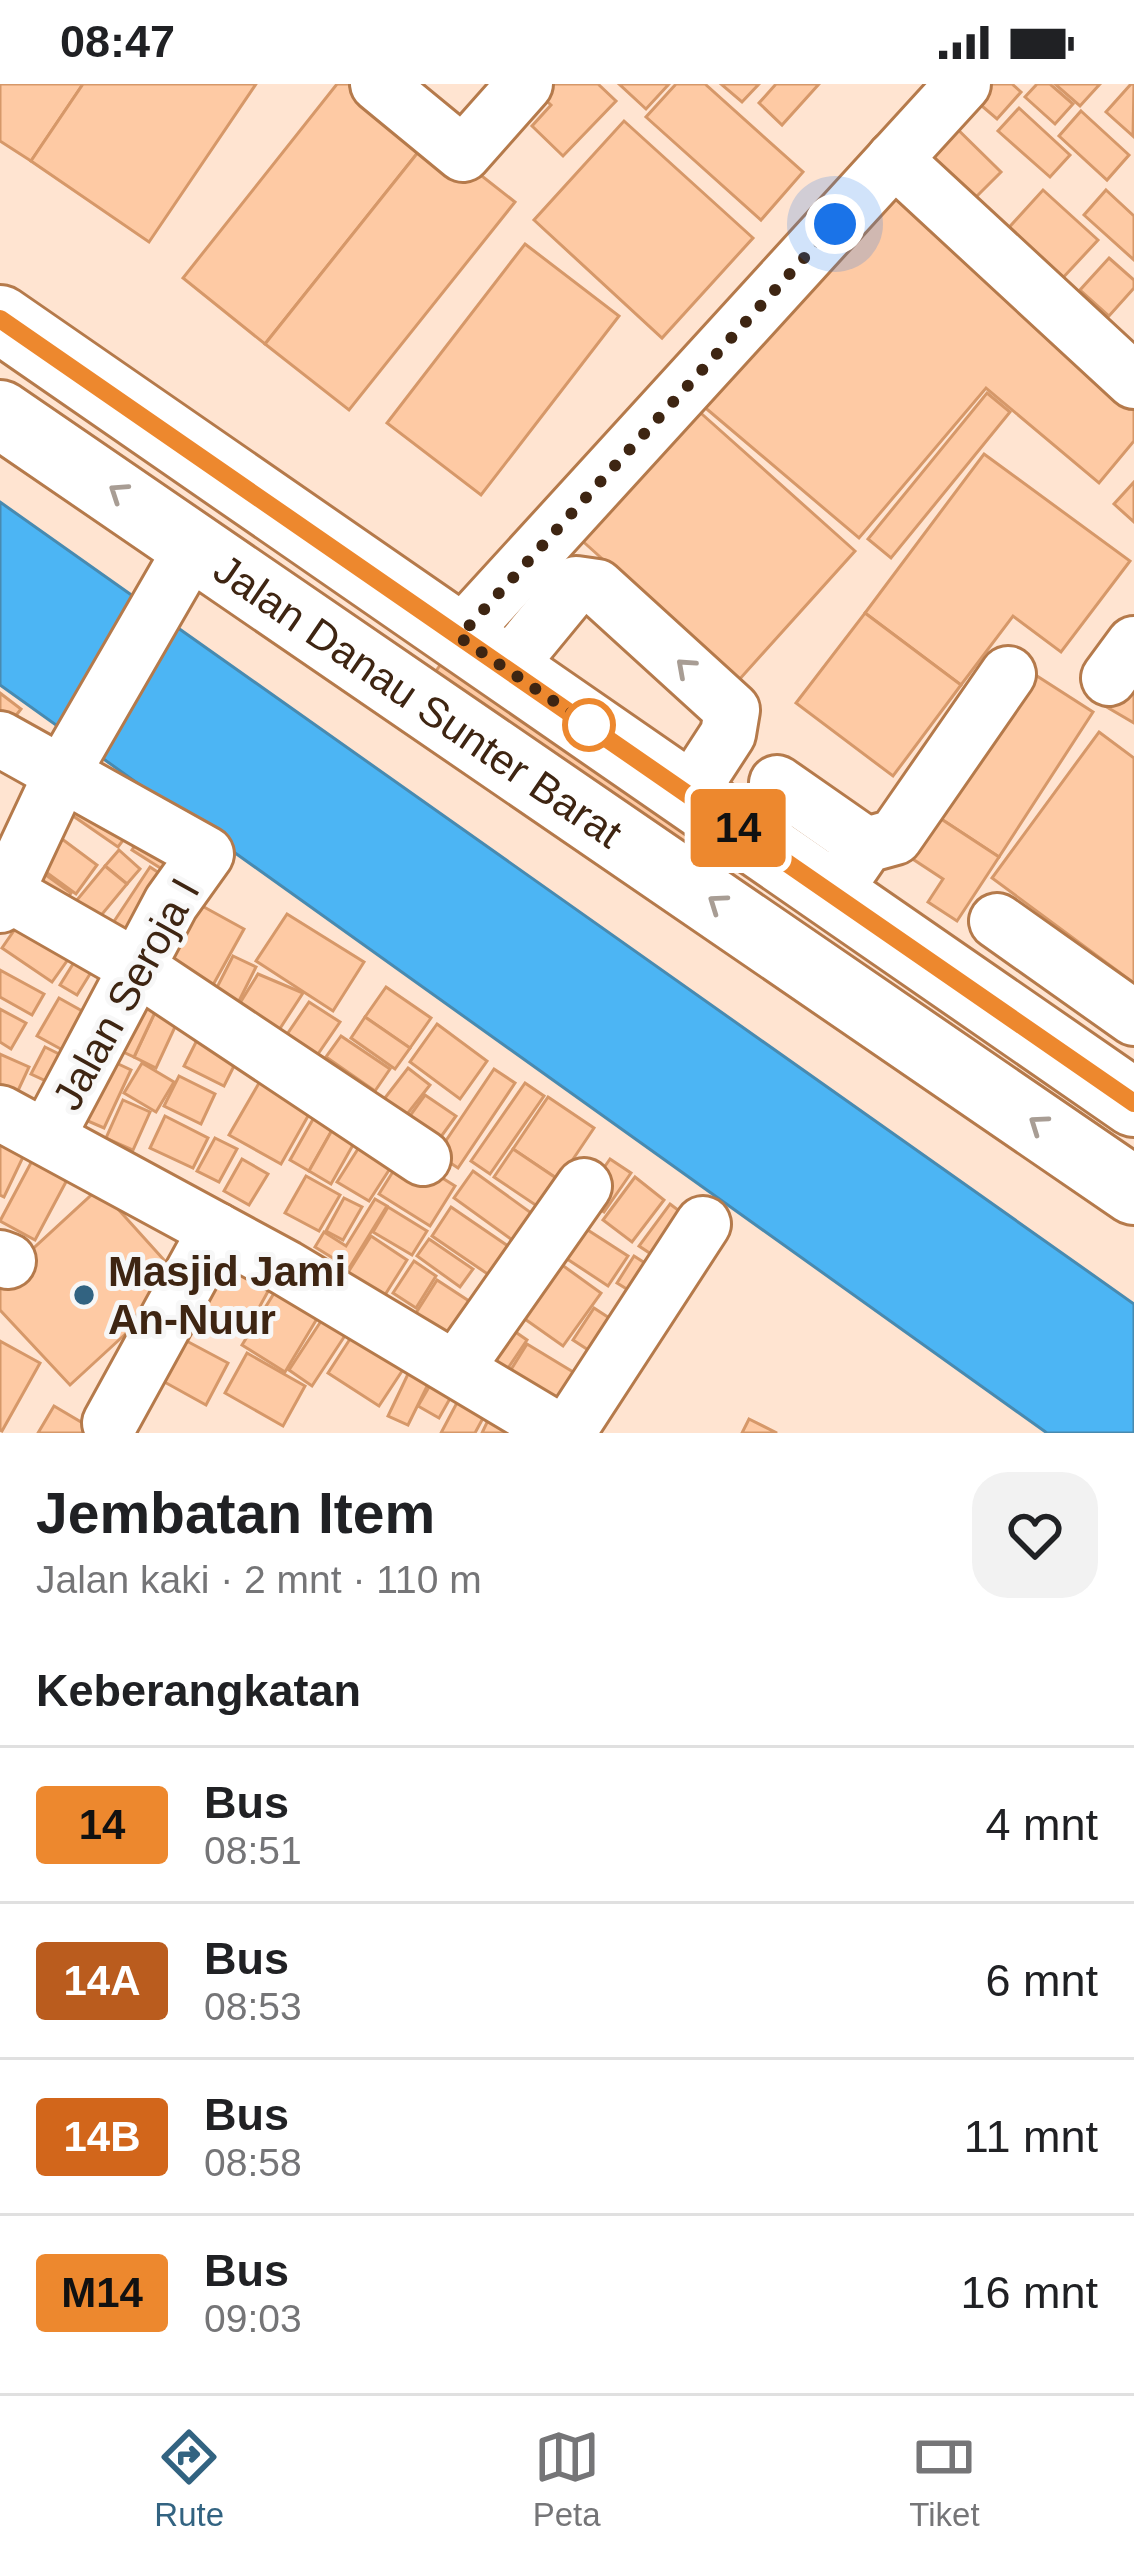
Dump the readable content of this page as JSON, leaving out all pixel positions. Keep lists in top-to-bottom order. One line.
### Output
{"streets":{"main road":["Jalan Danau Sunter Barat"],"street":["Jalan Seroja I"]},"places":["Masjid Jami An-Nuur"],"lines":["bus line 14"],"page":{"status":"08:47","on_map":"14","heading":[["Jembatan Item","Jalan kaki · 2 mnt · 110 m"],"Keberangkatan"],"list":[{"mark":"14","name":"Bus","note":"08:51","value":"4 mnt"},{"mark":"14A","name":"Bus","note":"08:53","value":"6 mnt"},{"mark":"14B","name":"Bus","note":"08:58","value":"11 mnt"},{"mark":"M14","name":"Bus","note":"09:03","value":"16 mnt"}],"tabs":["Rute","Peta","Tiket"]}}
